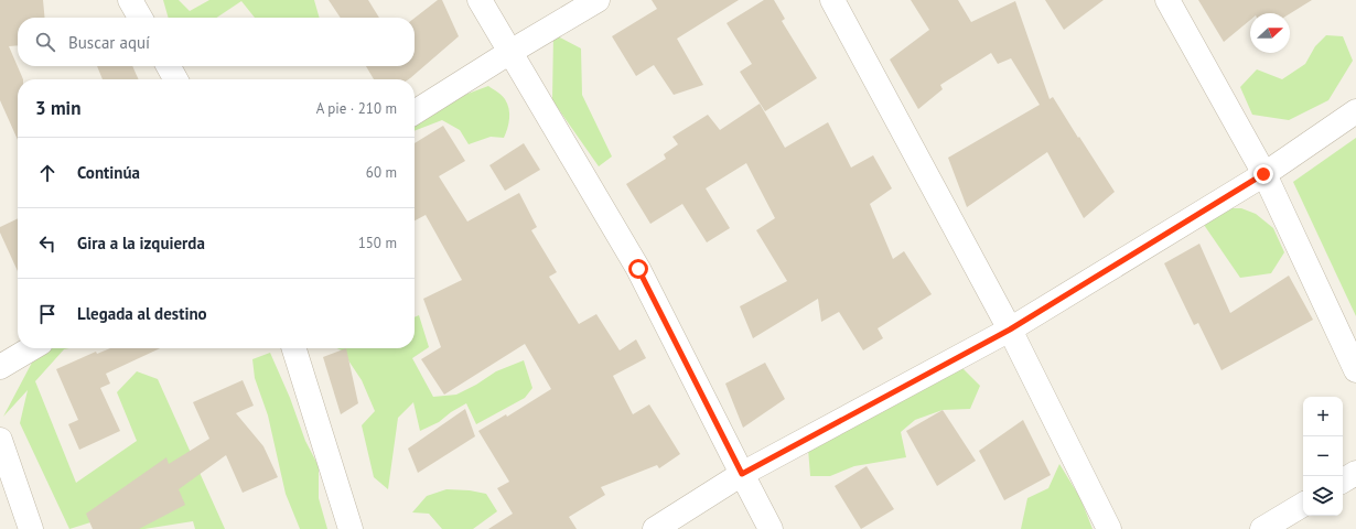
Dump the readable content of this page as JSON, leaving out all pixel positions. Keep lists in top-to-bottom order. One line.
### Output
{"north":"right","page":{"search":"Buscar aquí","heading":["3 min","A pie · 210 m"],"list":[["Continúa","60 m"],["Gira a la izquierda","150 m"],"Llegada al destino"],"map_buttons":["+","−"]}}
